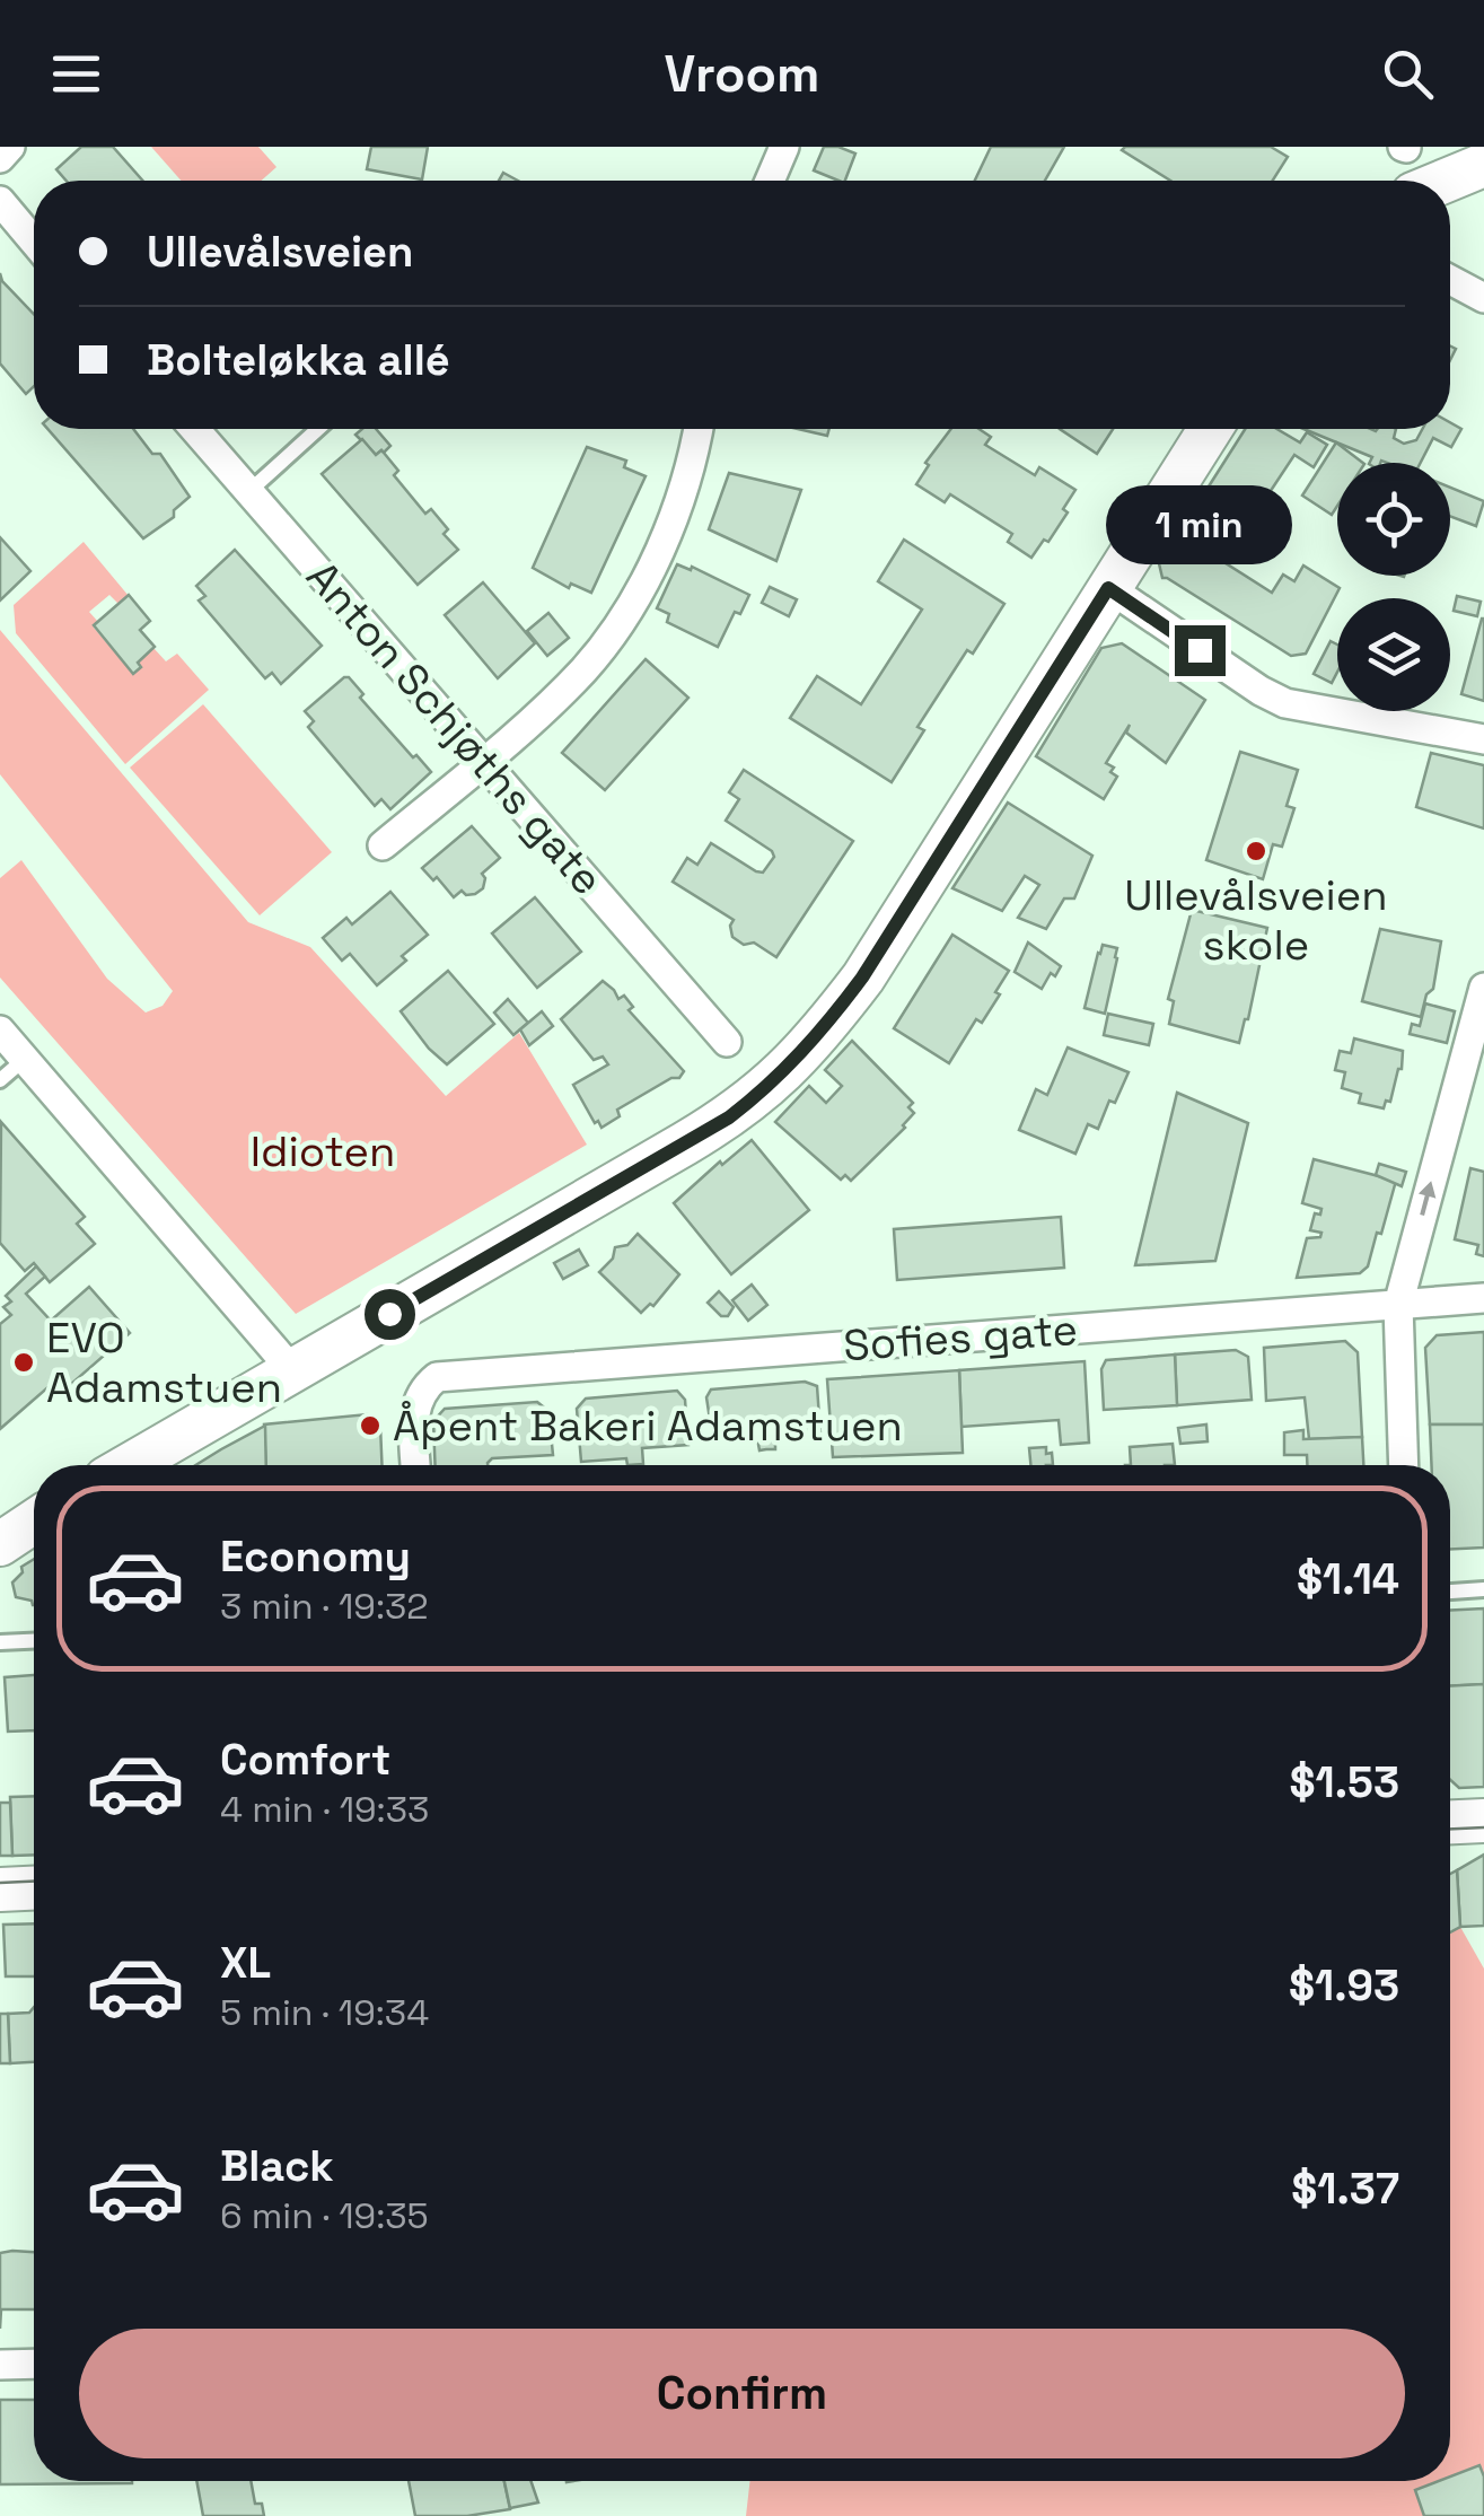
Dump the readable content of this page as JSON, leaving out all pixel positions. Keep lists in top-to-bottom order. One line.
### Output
{"streets":{"street":["Anton Schjøths gate","Sofies gate"]},"parks":["Idioten"],"places":["Ullevålsveien skole","EVO Adamstuen","Åpent Bakeri Adamstuen"],"page":{"header":"Vroom","banner":["Ullevålsveien","Bolteløkka allé"],"bubble":"1 min","list":[{"name":"Economy","note":"3 min · 19:32","value":"$1.14"},{"name":"Comfort","note":"4 min · 19:33","value":"$1.53"},{"name":"XL","note":"5 min · 19:34","value":"$1.93"},{"name":"Black","note":"6 min · 19:35","value":"$1.37"}],"buttons":"Confirm"}}
